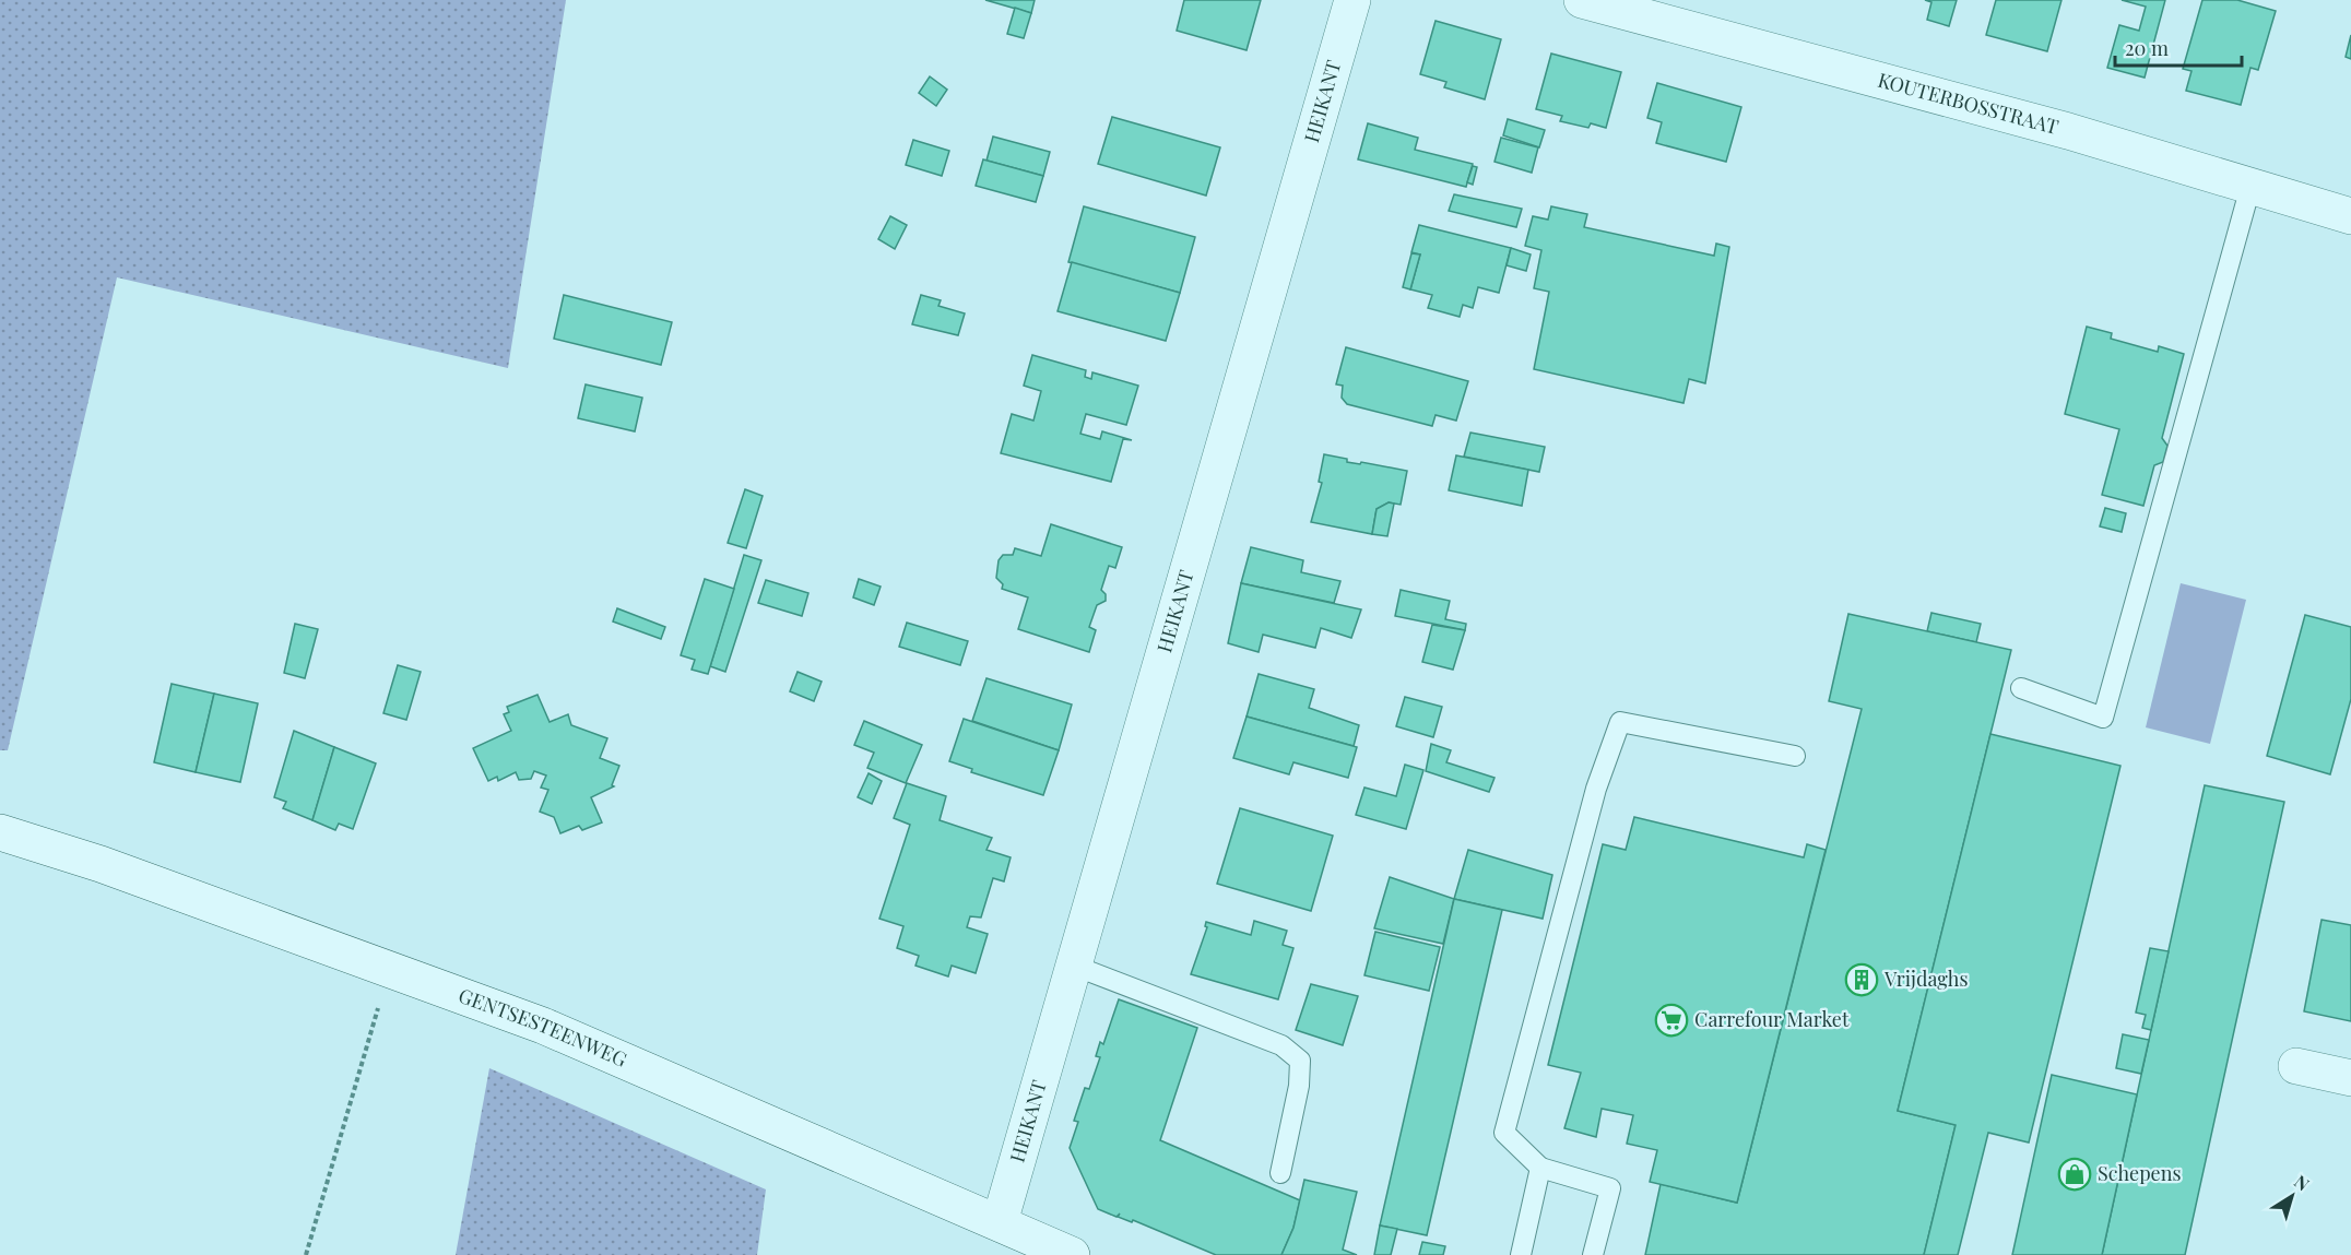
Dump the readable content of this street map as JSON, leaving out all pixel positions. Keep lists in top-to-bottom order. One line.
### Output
{"streets":{"street":["HEIKANT","KOUTERBOSSTRAAT","GENTSESTEENWEG"]},"crossings":[["HEIKANT","GENTSESTEENWEG"]],"places":{"building":["Vrijdaghs"],"supermarket":["Carrefour Market"],"shop":["Schepens"]},"scale_bar":"20 m","north":"top right"}
